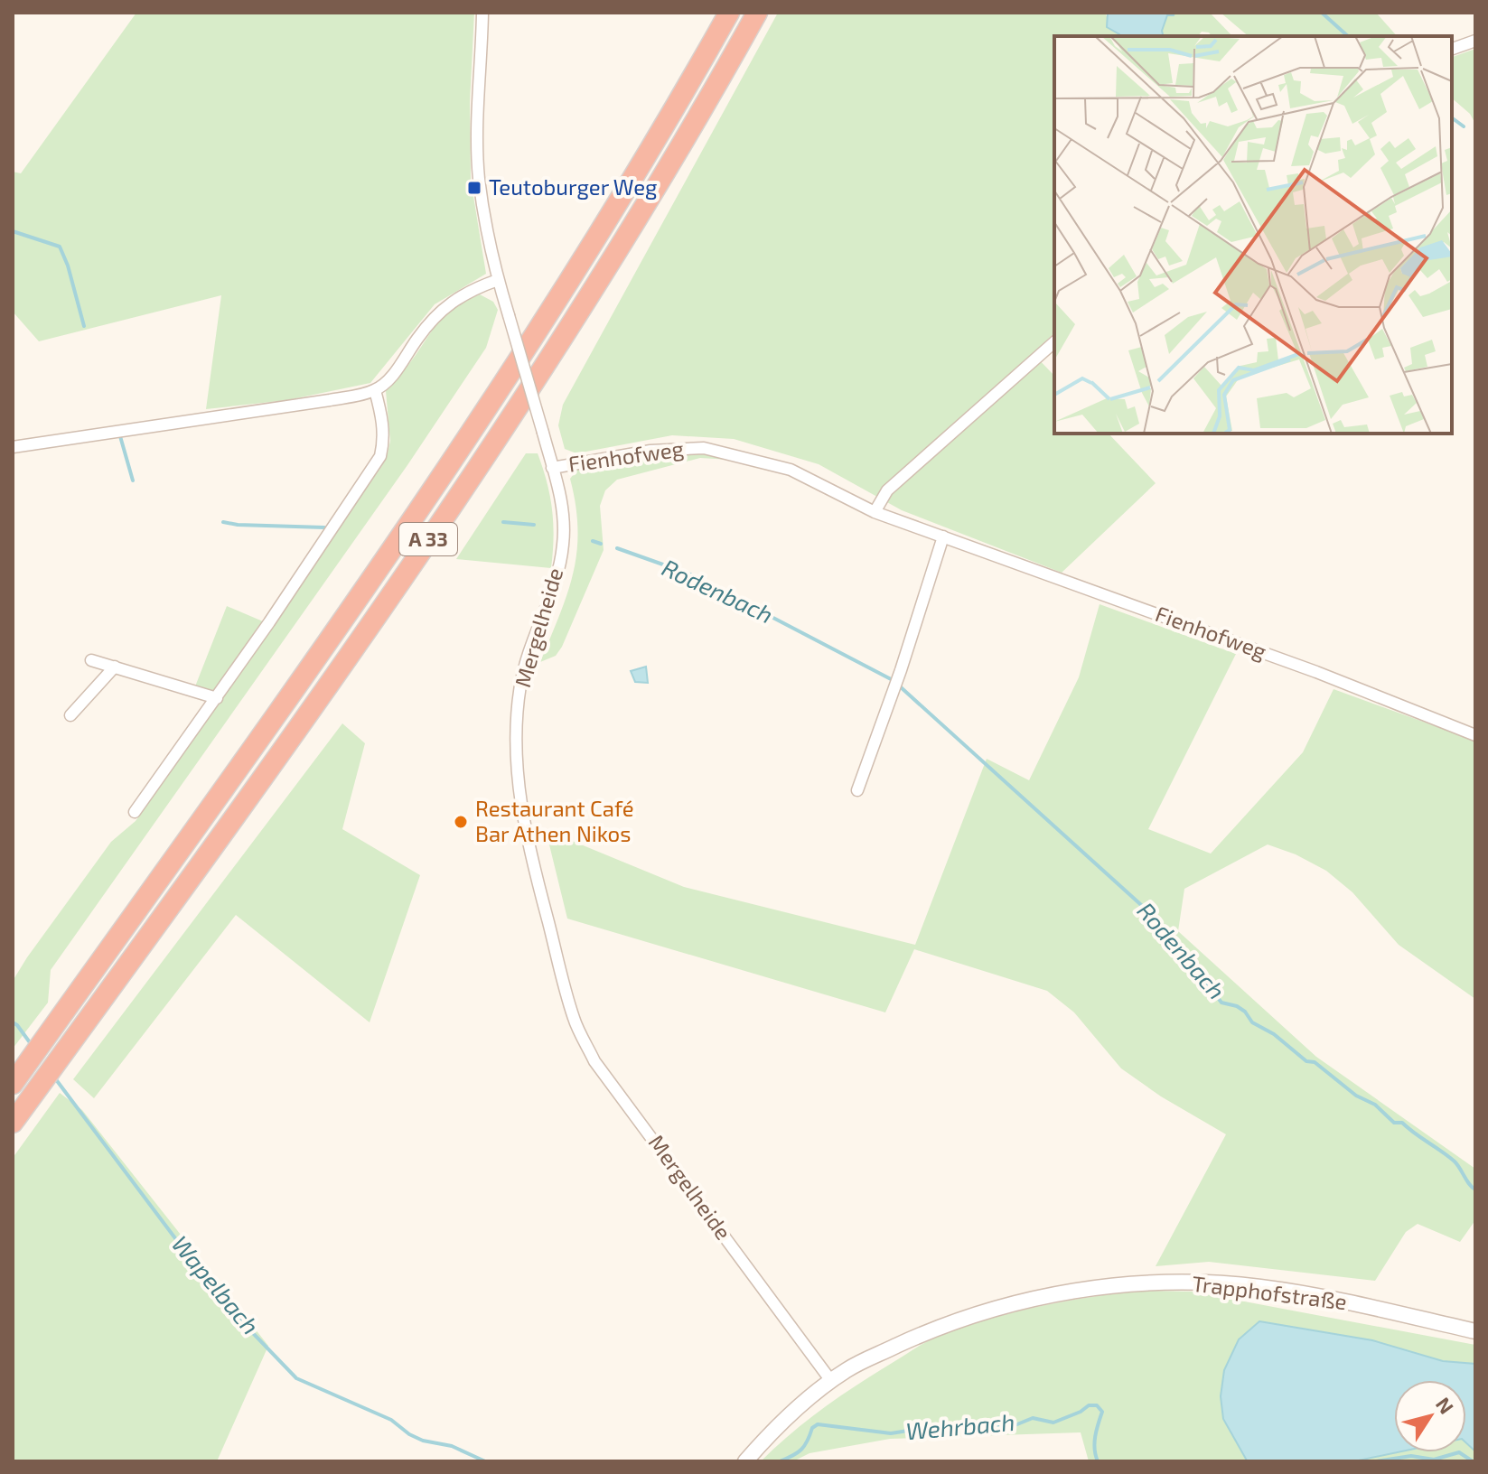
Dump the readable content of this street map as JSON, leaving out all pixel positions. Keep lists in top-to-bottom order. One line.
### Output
{"streets":{"highway":["A 33"],"street":["Fienhofweg","Mergelheide","Trapphofstraße"]},"crossings":[["Fienhofweg","Mergelheide"],["Mergelheide","Trapphofstraße"]],"water":["Rodenbach","Wapelbach","Wehrbach"],"places":{"transit":["Teutoburger Weg"],"other":["Restaurant Café Bar Athen Nikos"]},"north":"top right"}
